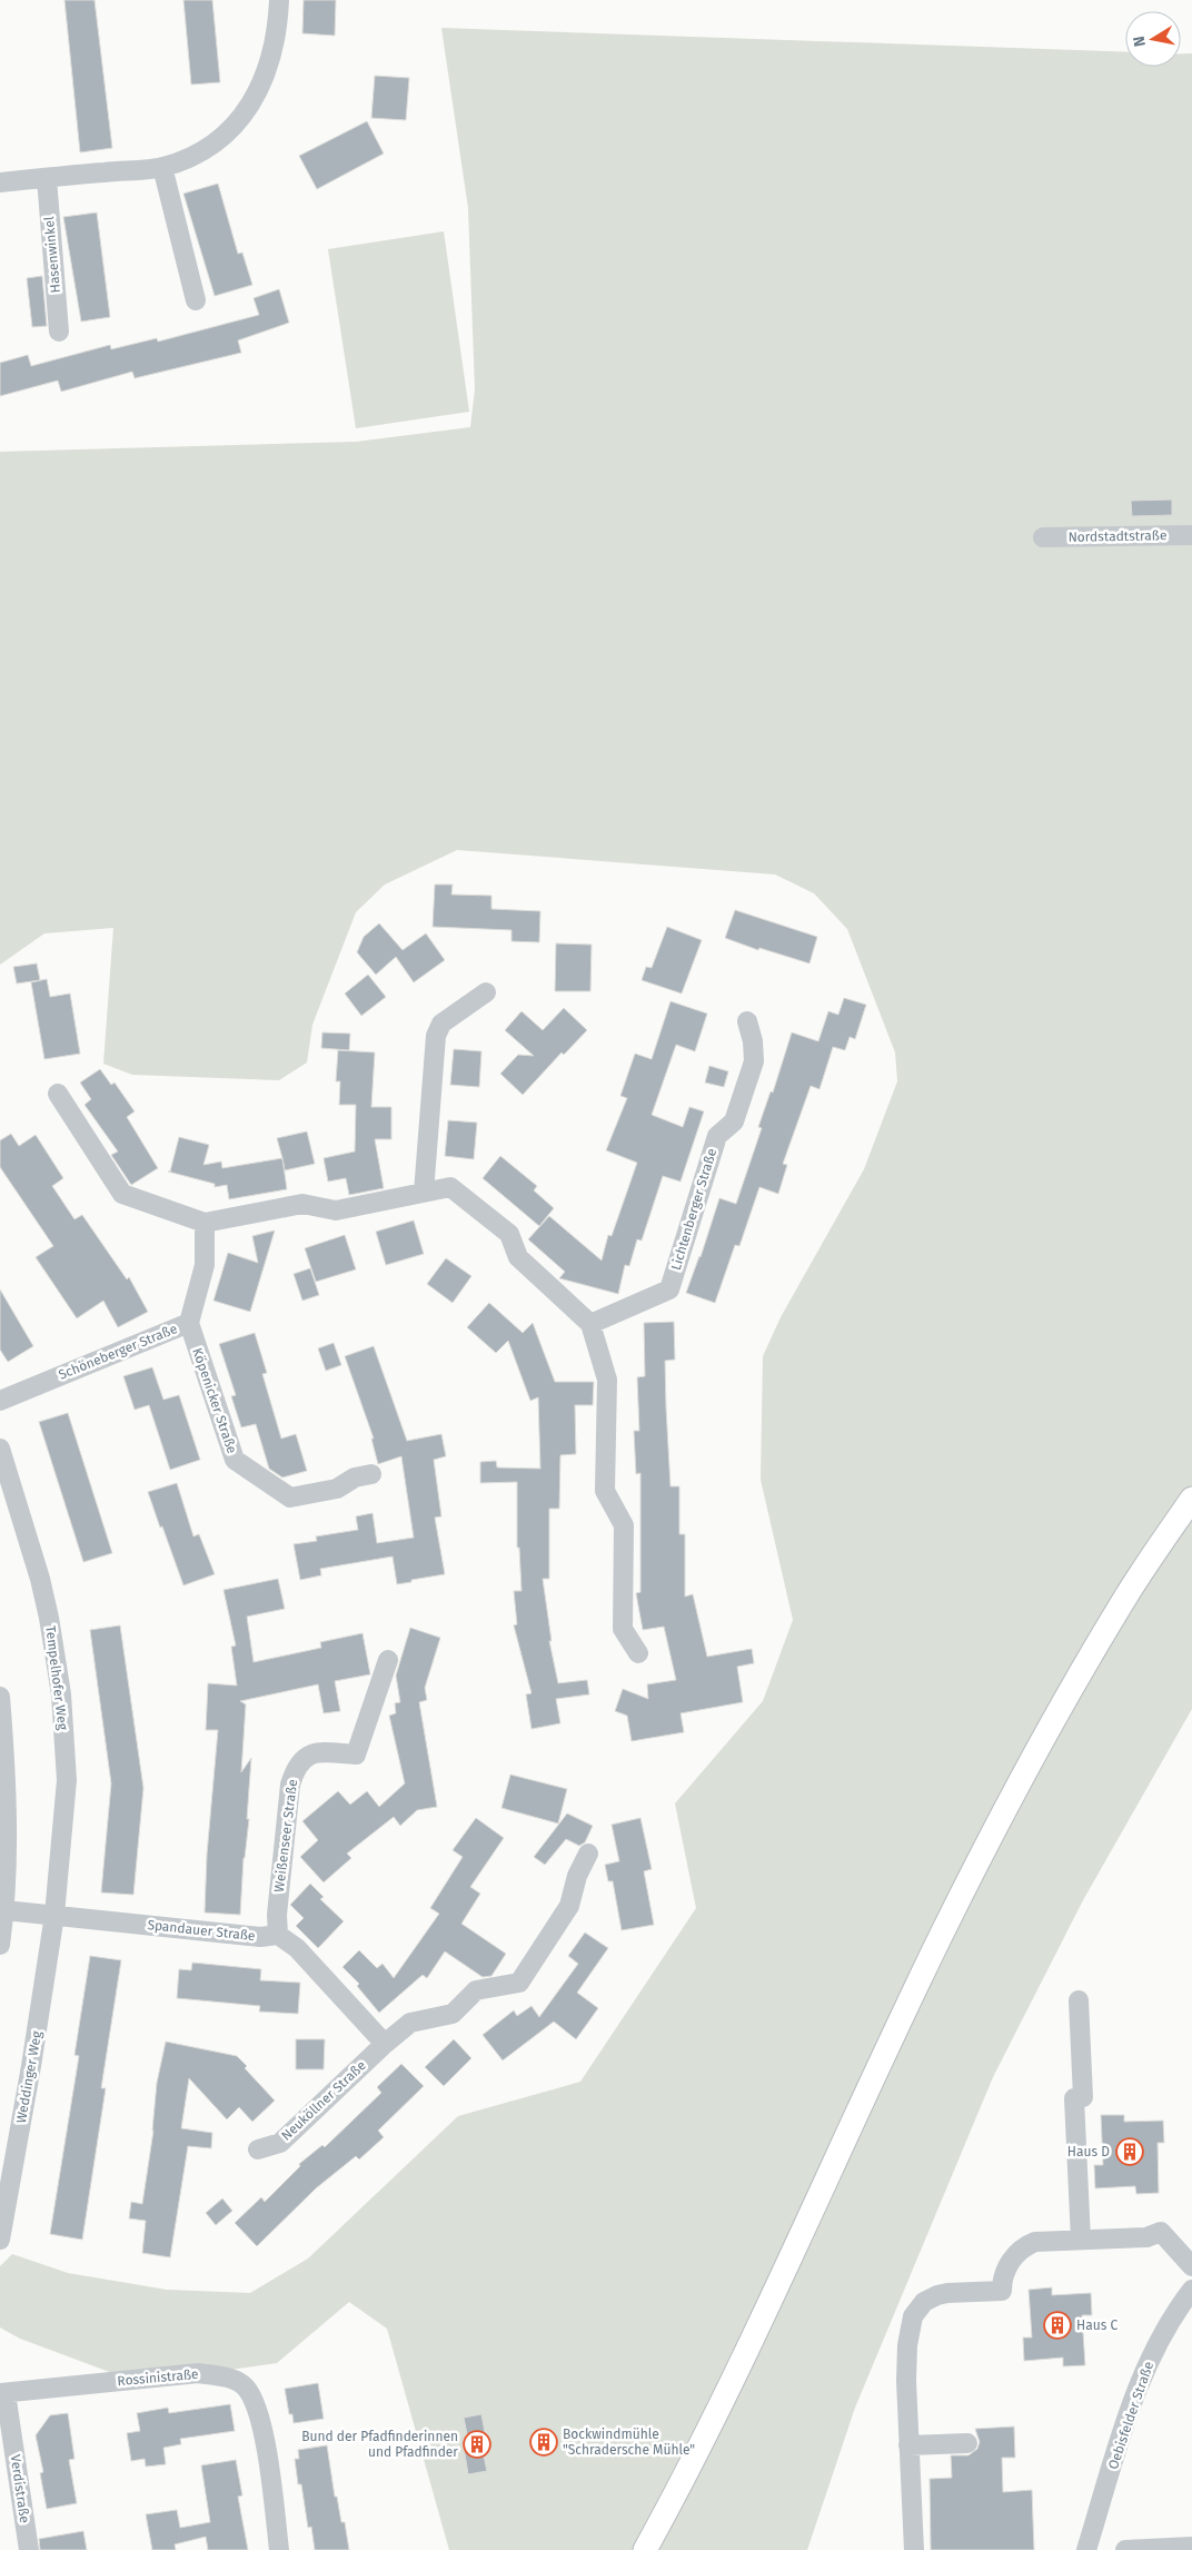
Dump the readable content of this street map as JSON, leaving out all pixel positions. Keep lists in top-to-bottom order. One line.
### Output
{"streets":{"street":["Hasenwinkel","Nordstadtstraße","Lichtenberger Straße","Schöneberger Straße","Köpenicker Straße","Tempelhofer Weg","Weißenseer Straße","Spandauer Straße","Weddinger Weg","Neuköllner Straße","Rossinistraße","Oebisfelder Straße","Verdistraße"]},"crossings":[["Schöneberger Straße","Köpenicker Straße"],["Tempelhofer Weg","Spandauer Straße"],["Tempelhofer Weg","Weddinger Weg"],["Weißenseer Straße","Spandauer Straße"],["Spandauer Straße","Weddinger Weg"],["Rossinistraße","Verdistraße"]],"places":{"building":["Haus D","Haus C","Bockwindmühle \"Schradersche Mühle\"","Bund der Pfadfinderinnen und Pfadfinder"]},"north":"left"}
